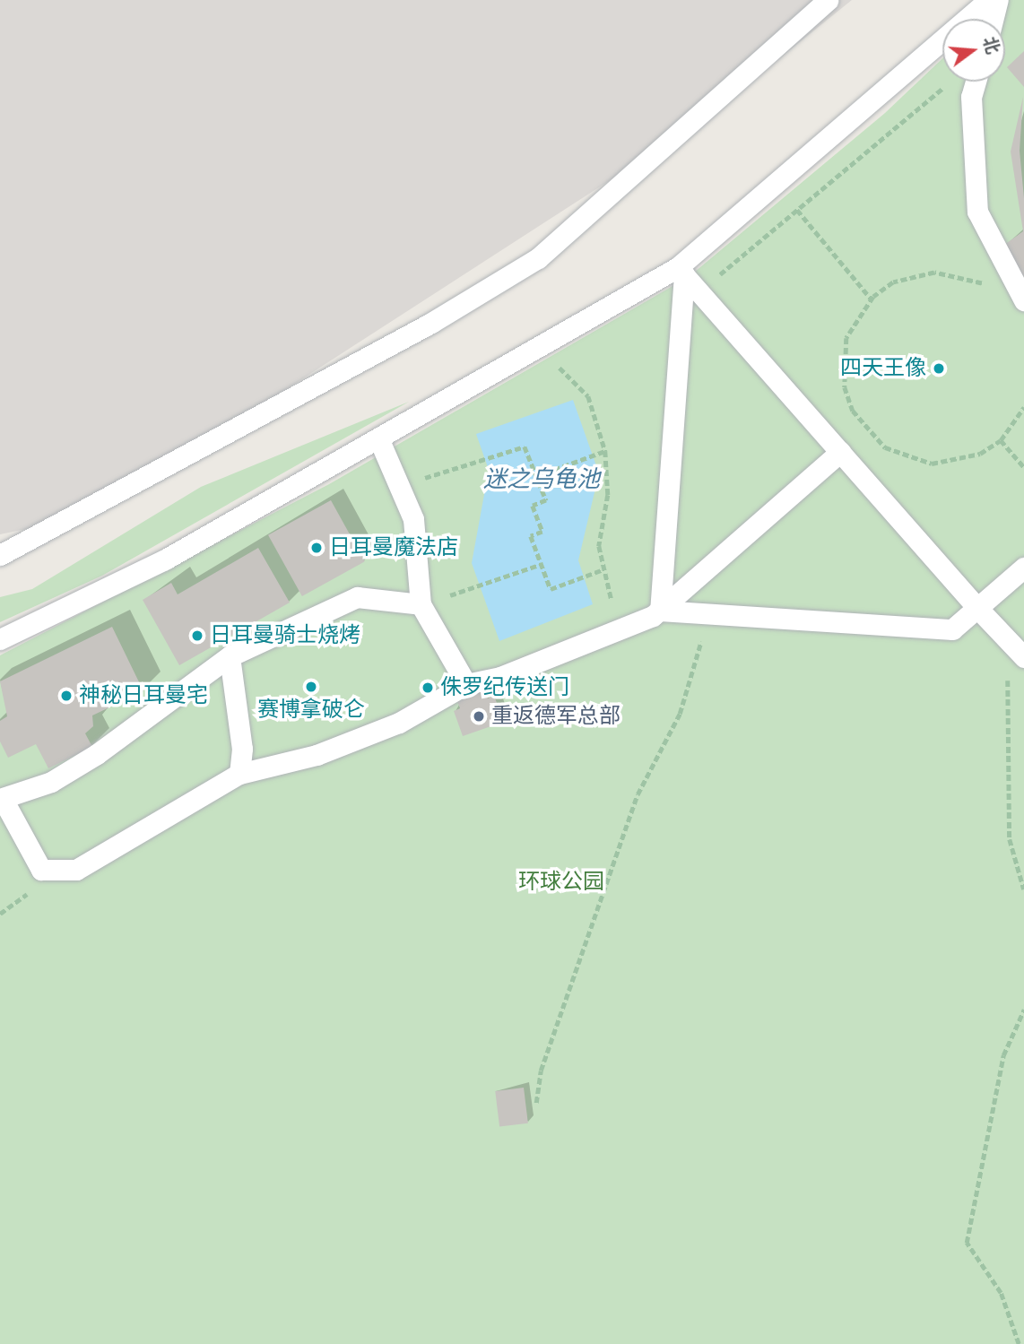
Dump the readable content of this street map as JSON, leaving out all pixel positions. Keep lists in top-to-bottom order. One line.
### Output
{"water":["迷之乌龟池"],"parks":["环球公园"],"places":["四天王像","日耳曼魔法店","日耳曼骑士烧烤","赛博拿破仑","侏罗纪传送门","神秘日耳曼宅","重返德军总部"],"north":"right"}
